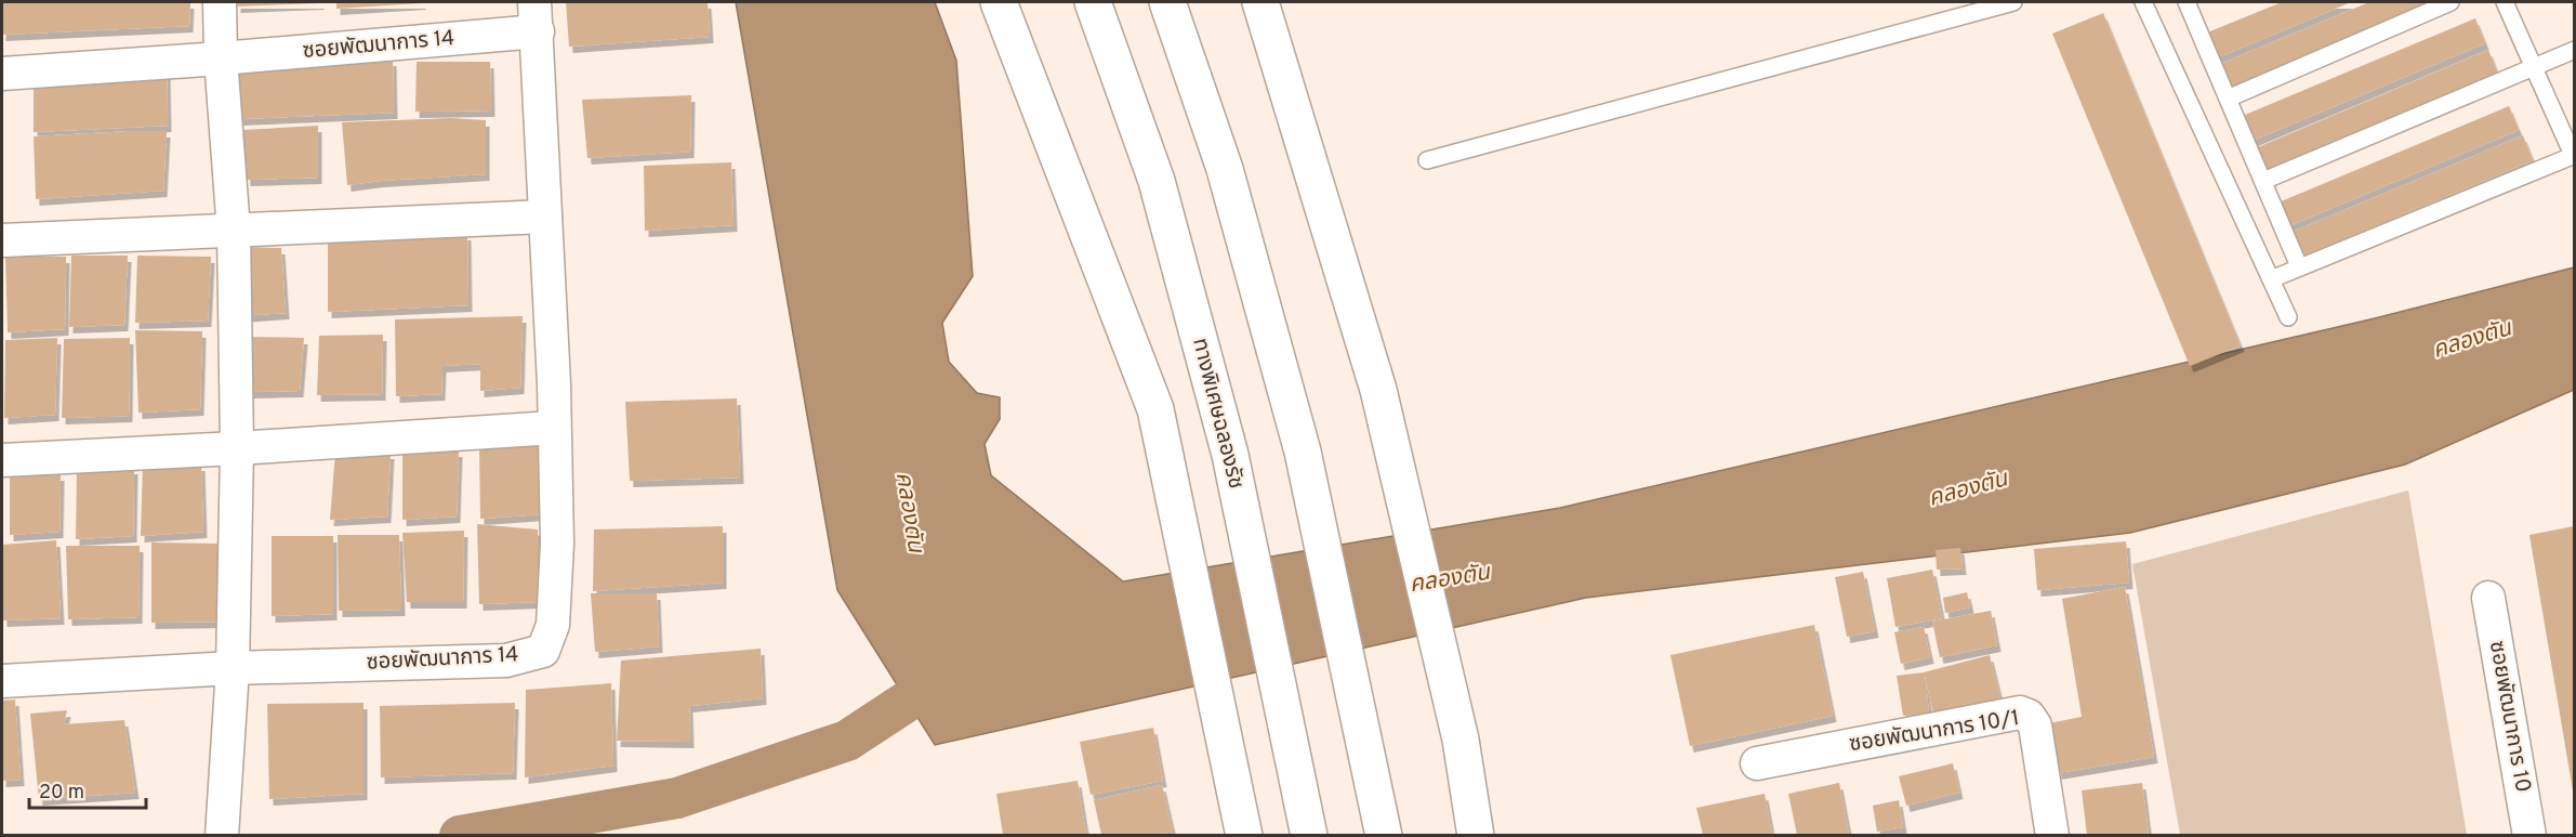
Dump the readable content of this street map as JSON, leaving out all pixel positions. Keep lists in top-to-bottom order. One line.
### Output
{"streets":{"highway":["ทางพิเศษฉลองรัช"],"street":["ซอยพัฒนาการ 14","ซอยพัฒนาการ 10","ซอยพัฒนาการ 10/1"]},"water":["คลองตัน"],"scale_bar":"20 m"}
